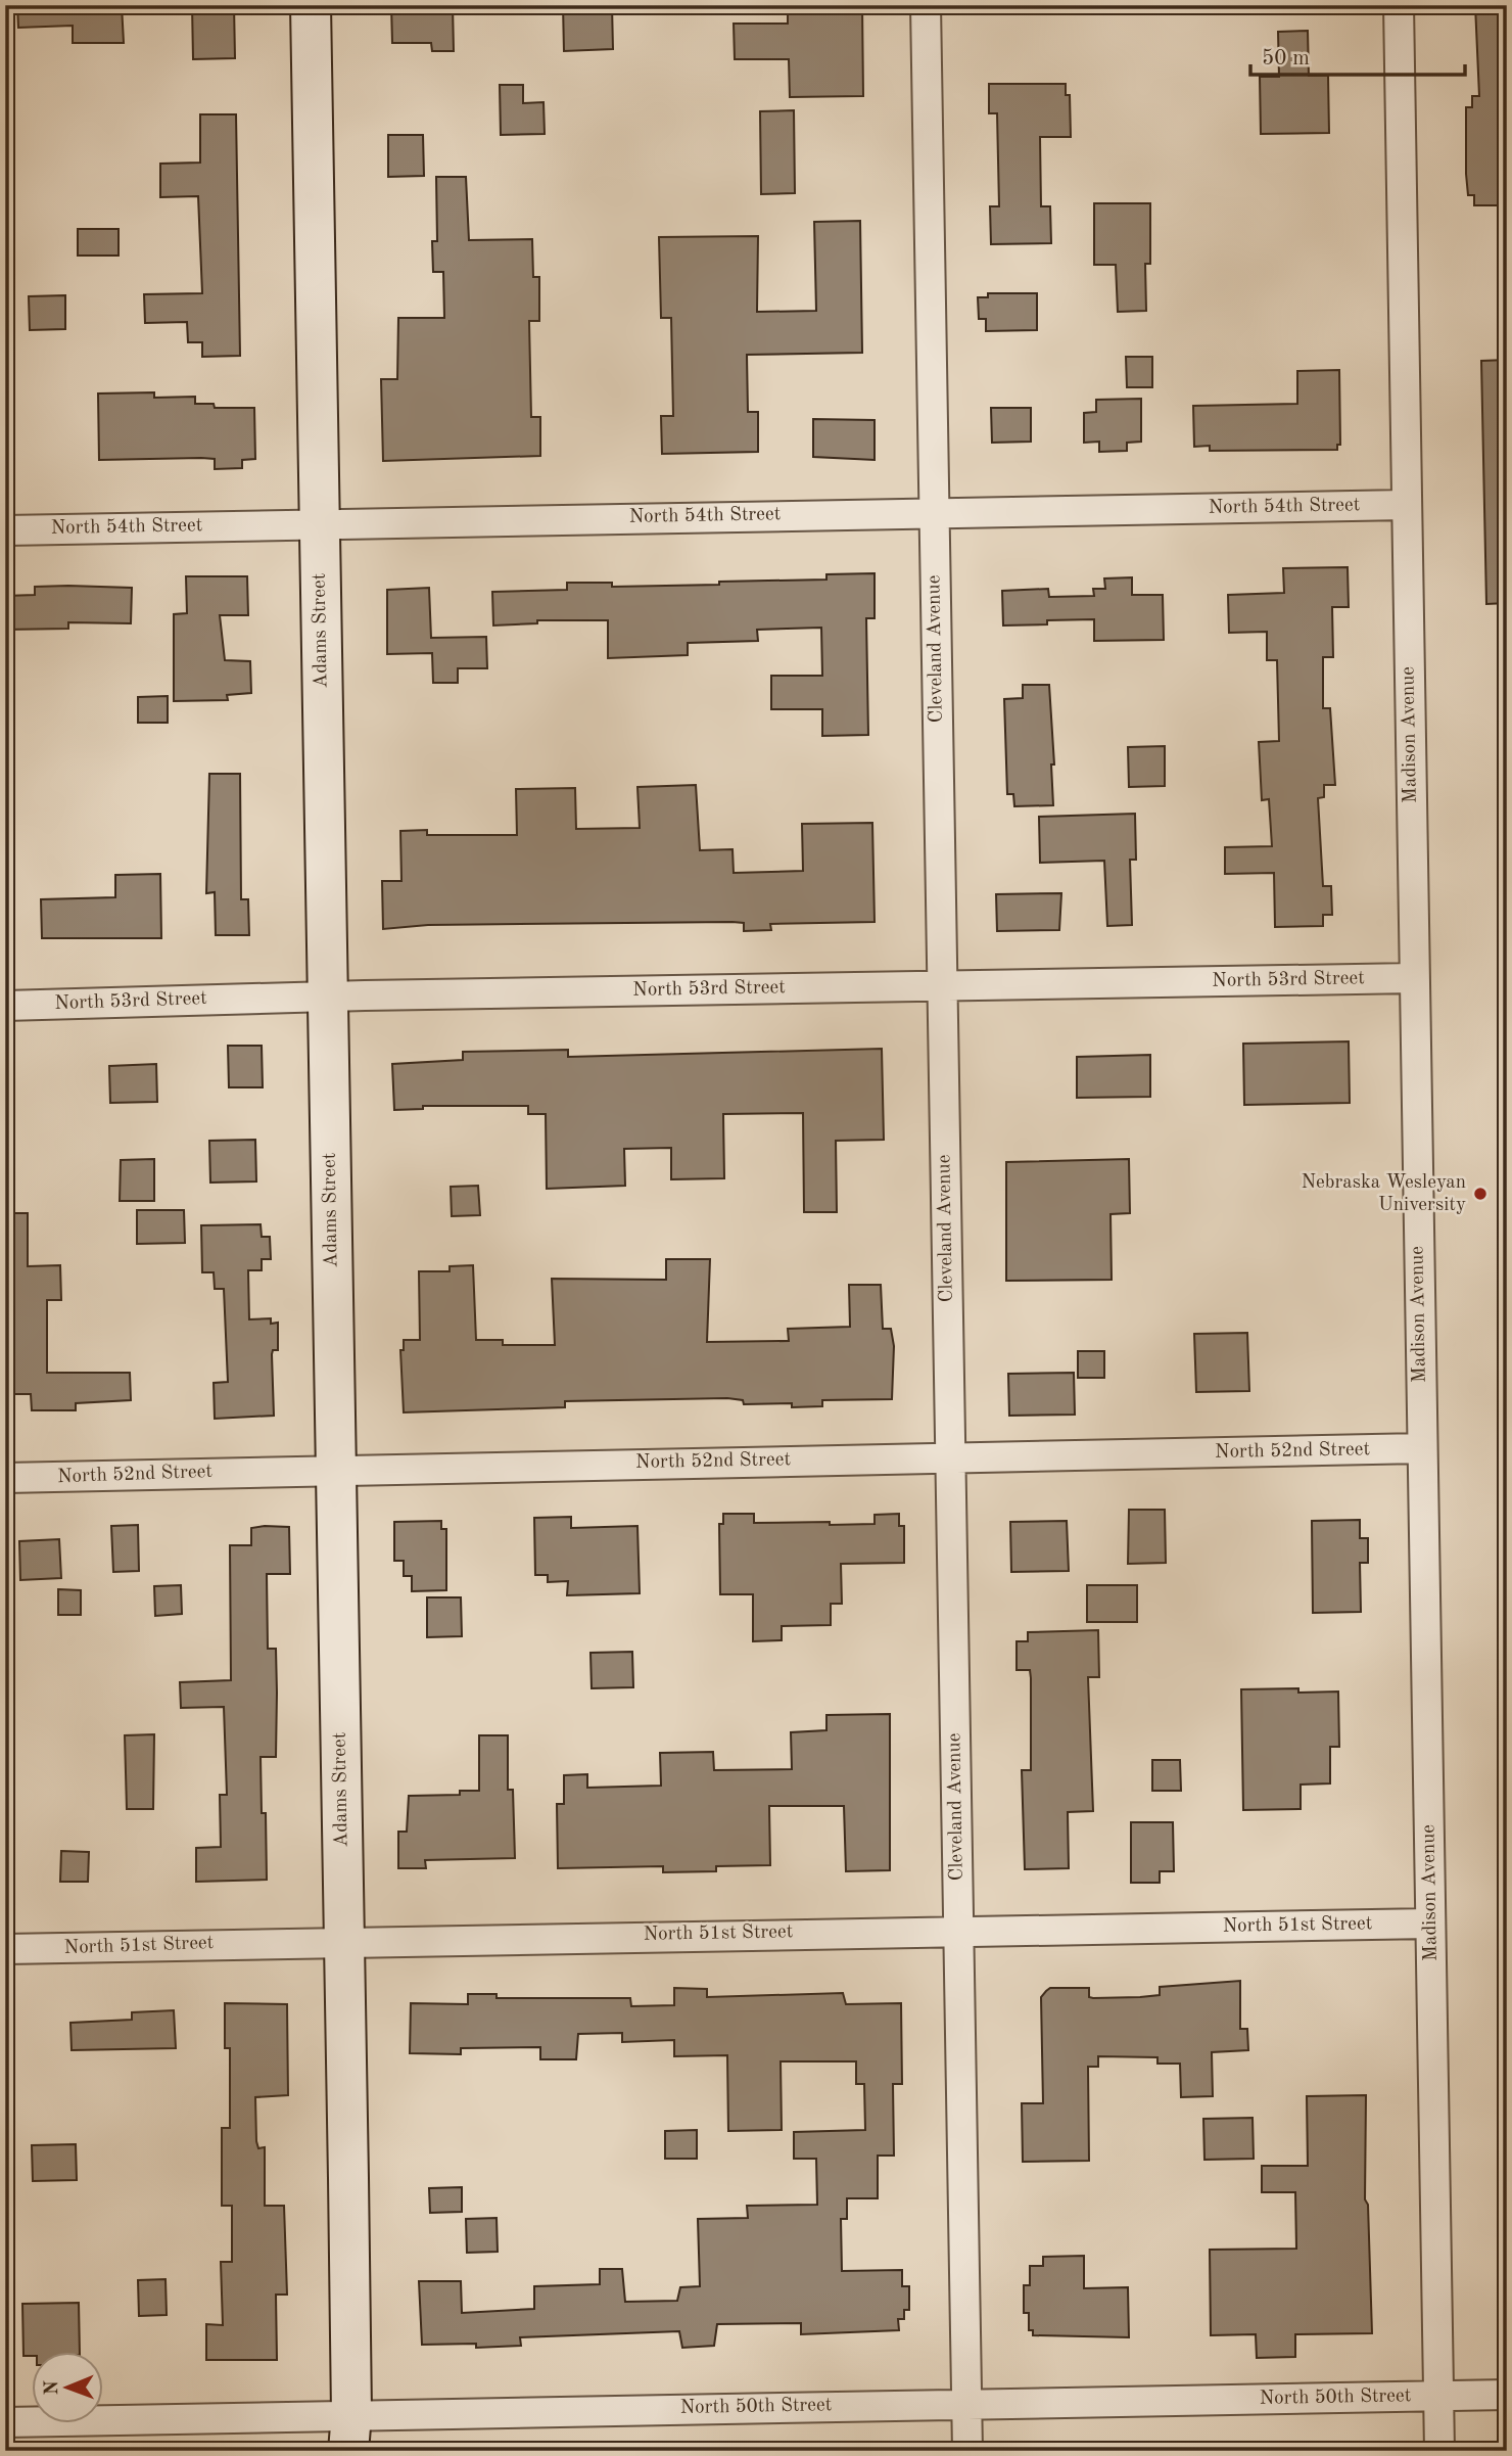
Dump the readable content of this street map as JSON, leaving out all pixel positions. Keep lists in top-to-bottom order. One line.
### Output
{"streets":{"main road":["Adams Street"],"street":["North 54th Street","Cleveland Avenue","Madison Avenue","North 53rd Street","North 52nd Street","North 51st Street","North 50th Street"]},"crossings":[["North 54th Street","Adams Street"],["North 54th Street","Cleveland Avenue"],["North 54th Street","Madison Avenue"],["Adams Street","North 53rd Street"],["Adams Street","North 52nd Street"],["Adams Street","North 51st Street"],["Adams Street","North 50th Street"],["Cleveland Avenue","North 53rd Street"],["Cleveland Avenue","North 52nd Street"],["Cleveland Avenue","North 51st Street"],["Cleveland Avenue","North 50th Street"],["Madison Avenue","North 53rd Street"],["Madison Avenue","North 52nd Street"],["Madison Avenue","North 51st Street"],["Madison Avenue","North 50th Street"]],"places":["Nebraska Wesleyan University"],"scale_bar":"50 m","north":"left"}
